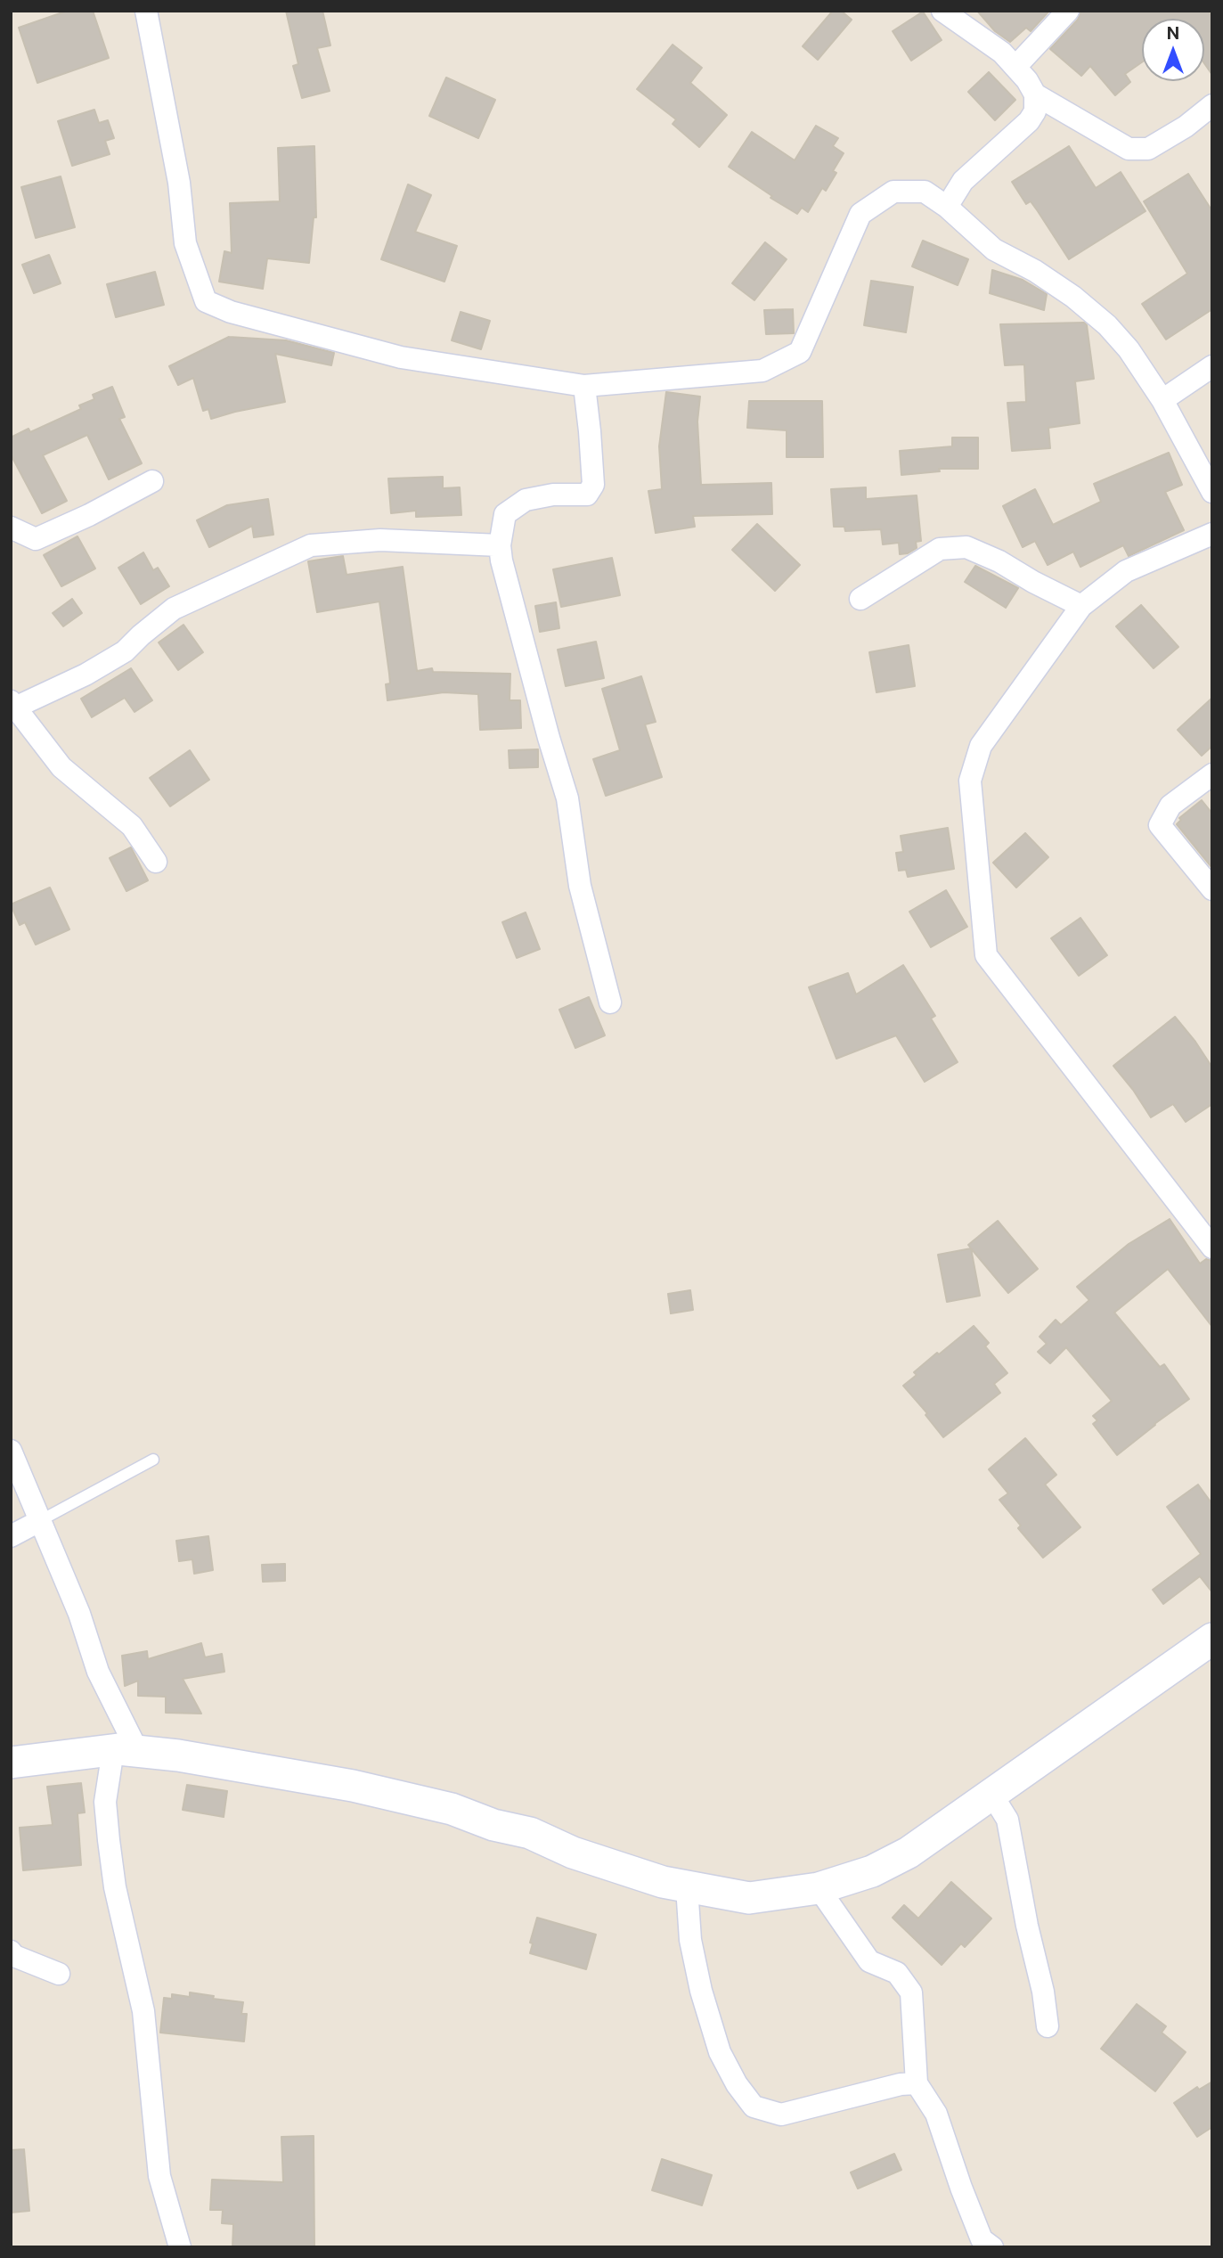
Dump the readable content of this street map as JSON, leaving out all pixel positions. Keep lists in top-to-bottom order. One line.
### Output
{"north":"top"}
